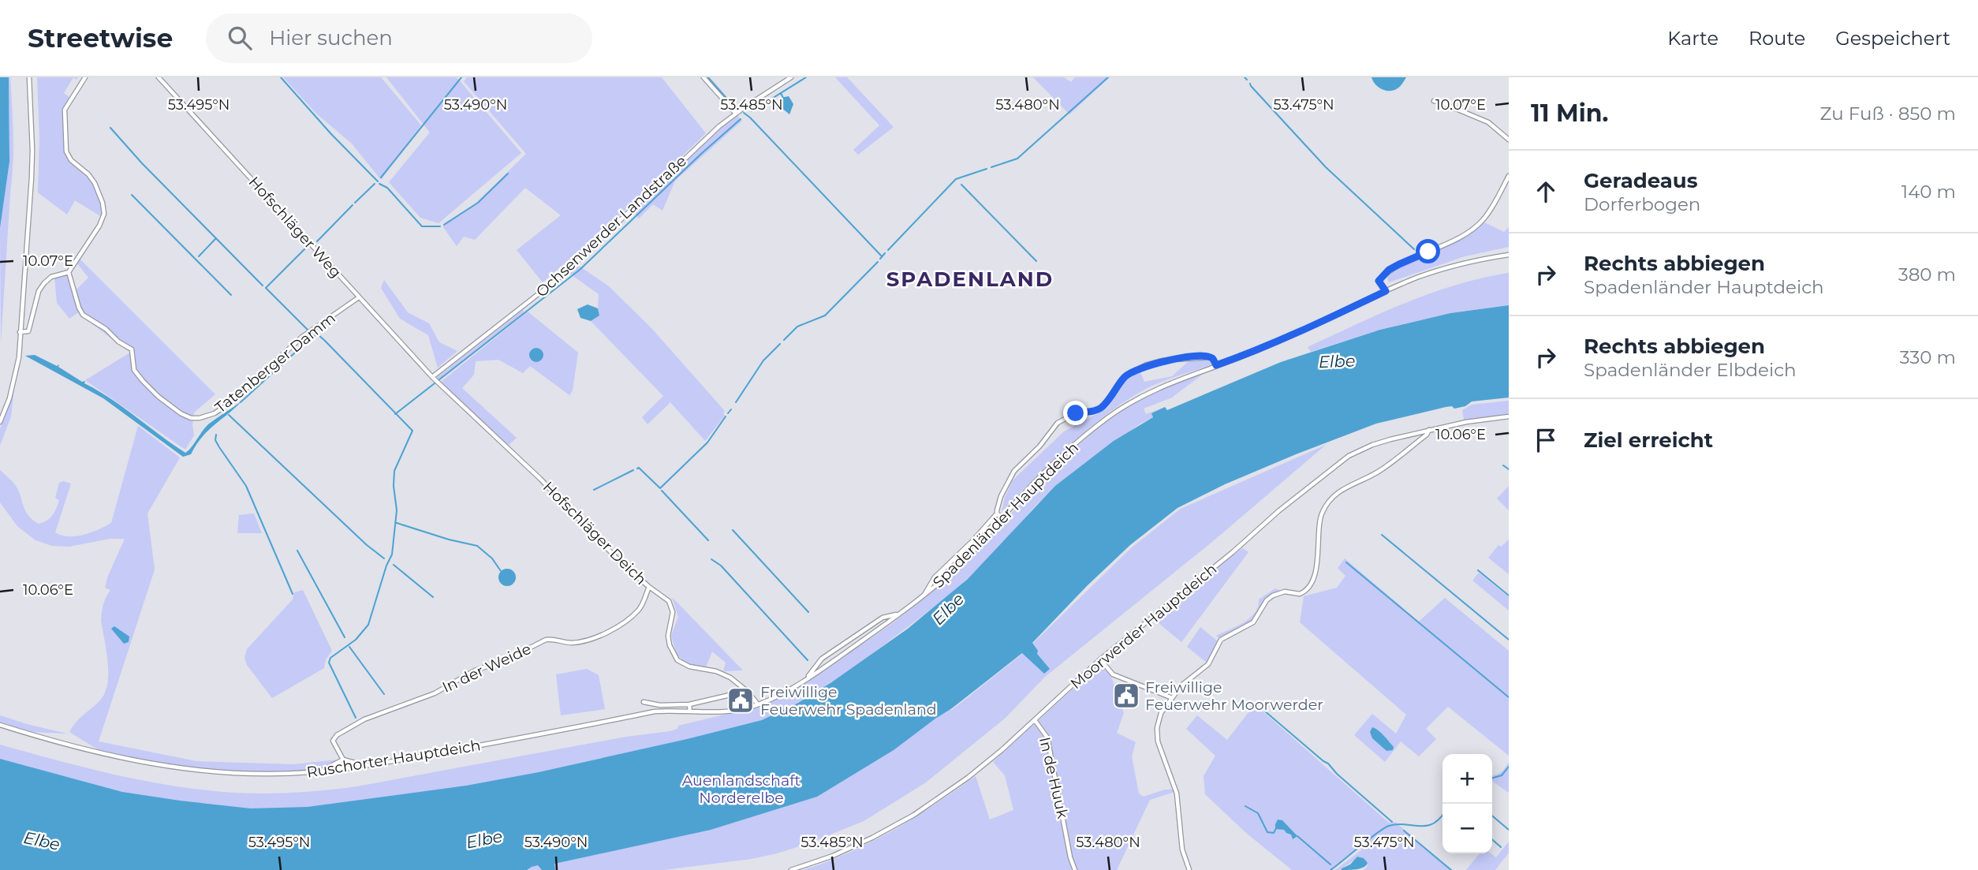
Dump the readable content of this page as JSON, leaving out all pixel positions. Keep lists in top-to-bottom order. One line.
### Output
{"streets":{"street":["Ochsenwerder Landstraße","Hofschläger Weg","Tatenberger Damm","Spadenländer Hauptdeich","Hofschläger Deich","Moorwerder Hauptdeich","In der Weide","Ruschorter Hauptdeich","In de Huuk"]},"crossings":[["Ochsenwerder Landstraße","Hofschläger Weg"],["Ochsenwerder Landstraße","Hofschläger Deich"],["Hofschläger Weg","Tatenberger Damm"],["Hofschläger Weg","Hofschläger Deich"],["Spadenländer Hauptdeich","Hofschläger Deich"],["Spadenländer Hauptdeich","Ruschorter Hauptdeich"],["Hofschläger Deich","In der Weide"],["Hofschläger Deich","Ruschorter Hauptdeich"],["Moorwerder Hauptdeich","In de Huuk"]],"districts":["SPADENLAND"],"water":["Elbe"],"parks":["Auenlandschaft Norderelbe"],"places":{"public building":["Freiwillige Feuerwehr Moorwerder","Freiwillige Feuerwehr Spadenland"]},"page":{"header":"Streetwise","search":"Hier suchen","nav":["Karte","Route","Gespeichert"],"heading":["11 Min.","Zu Fuß · 850 m"],"list":[["Geradeaus","Dorferbogen","140 m"],["Rechts abbiegen","Spadenländer Hauptdeich","380 m"],["Rechts abbiegen","Spadenländer Elbdeich","330 m"],"Ziel erreicht"],"map_buttons":["+","−"]},"coordinates":["53.495°N","53.490°N","53.485°N","53.480°N","53.475°N","10.07°E","10.06°E"]}
